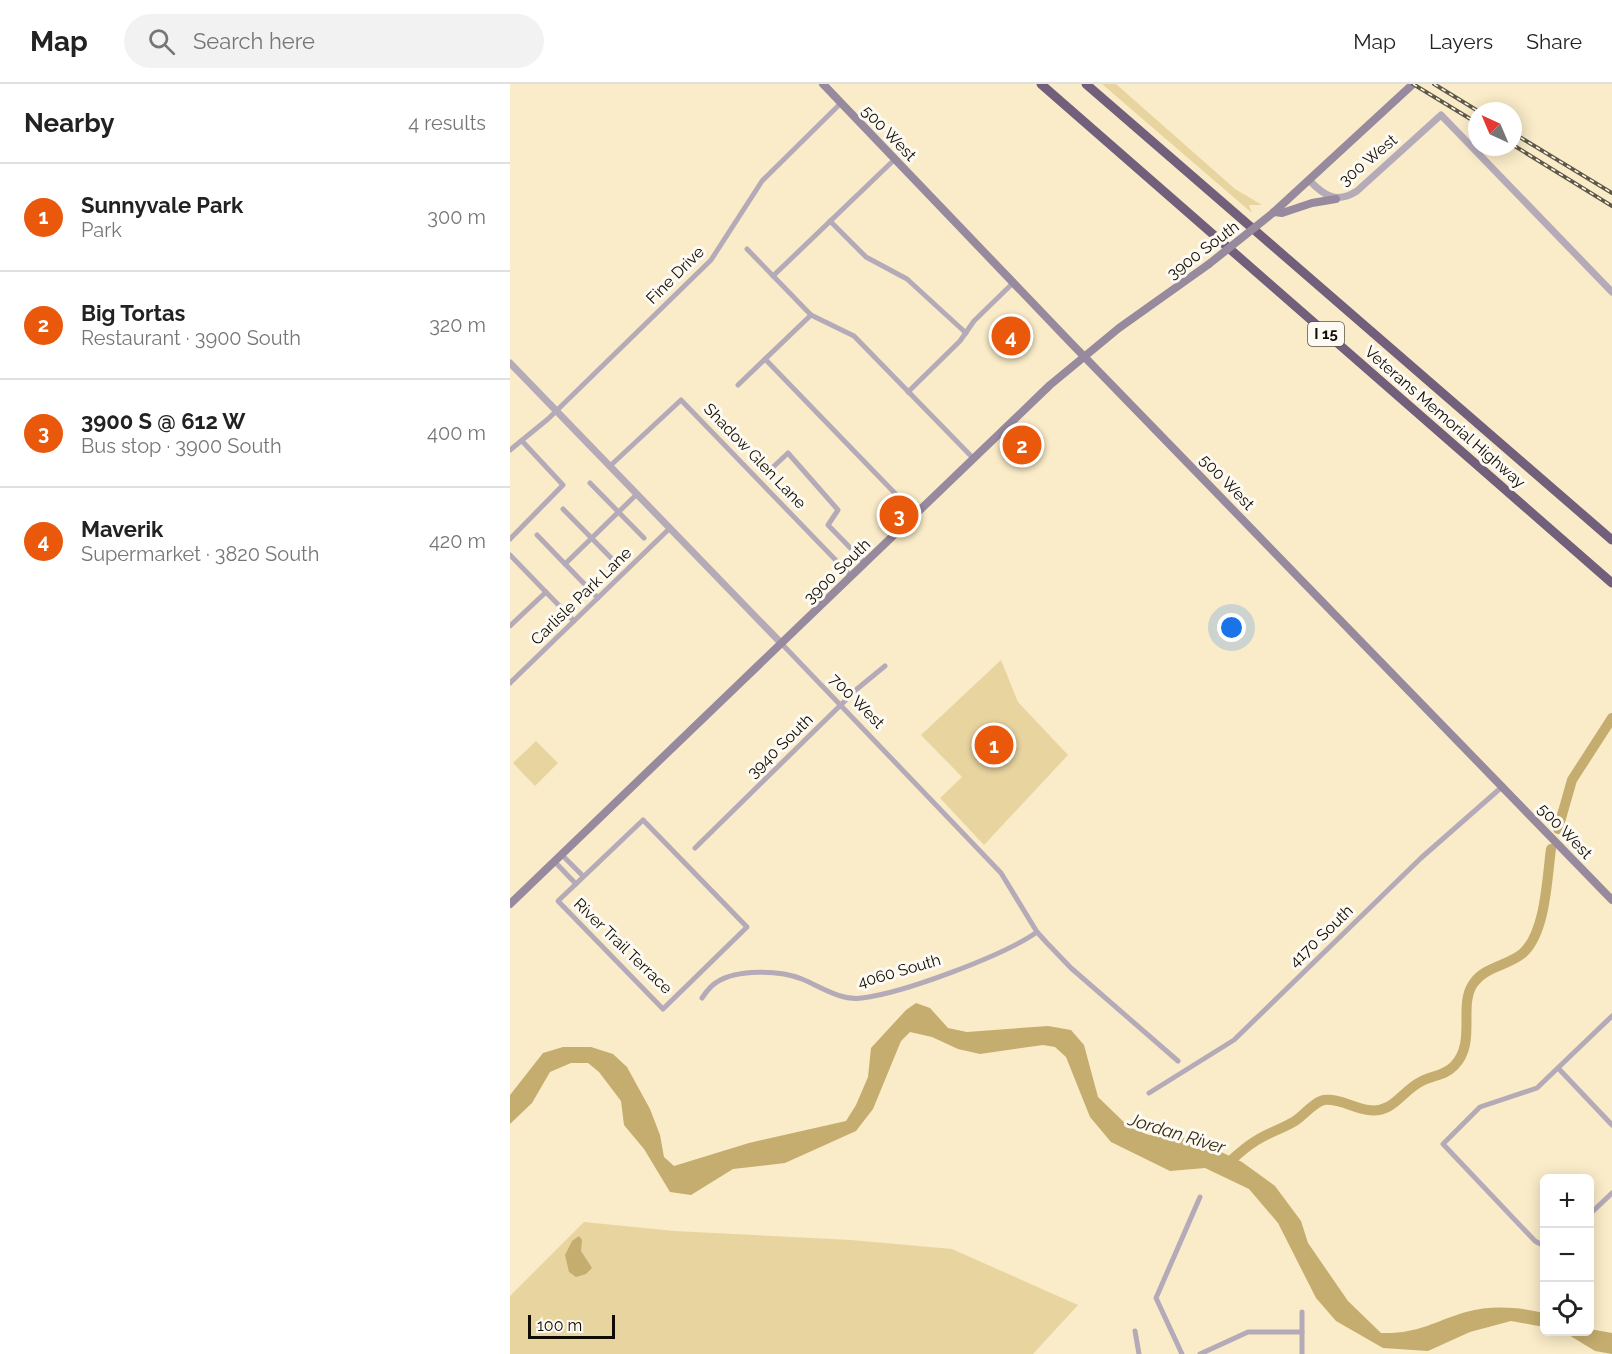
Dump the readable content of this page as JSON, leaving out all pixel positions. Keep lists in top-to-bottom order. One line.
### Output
{"streets":{"highway":["I 15","Veterans Memorial Highway"],"main road":["500 West","3900 South"],"street":["300 West","Fine Drive","Shadow Glen Lane","Carlisle Park Lane","700 West","3940 South","4170 South","River Trail Terrace","4060 South"]},"crossings":[["500 West","3900 South"],["500 West","Fine Drive"],["500 West","4170 South"],["300 West","3900 South"],["3900 South","Shadow Glen Lane"],["3900 South","700 West"],["Fine Drive","700 West"],["Shadow Glen Lane","700 West"],["Carlisle Park Lane","700 West"],["700 West","3940 South"],["700 West","4060 South"]],"water":["Jordan River"],"scale_bar":"100 m","north":"top left","page":{"header":"Map","search":"Search here","nav":["Map","Layers","Share"],"heading":["Nearby","4 results"],"list":[{"mark":"1","name":"Sunnyvale Park","note":"Park","value":"300 m"},{"mark":"2","name":"Big Tortas","note":"Restaurant · 3900 South","value":"320 m"},{"mark":"3","name":"3900 S @ 612 W","note":"Bus stop · 3900 South","value":"400 m"},{"mark":"4","name":"Maverik","note":"Supermarket · 3820 South","value":"420 m"}],"pins":["4","2","3","1"],"map_buttons":["+","−"],"scale":"100 m"}}
